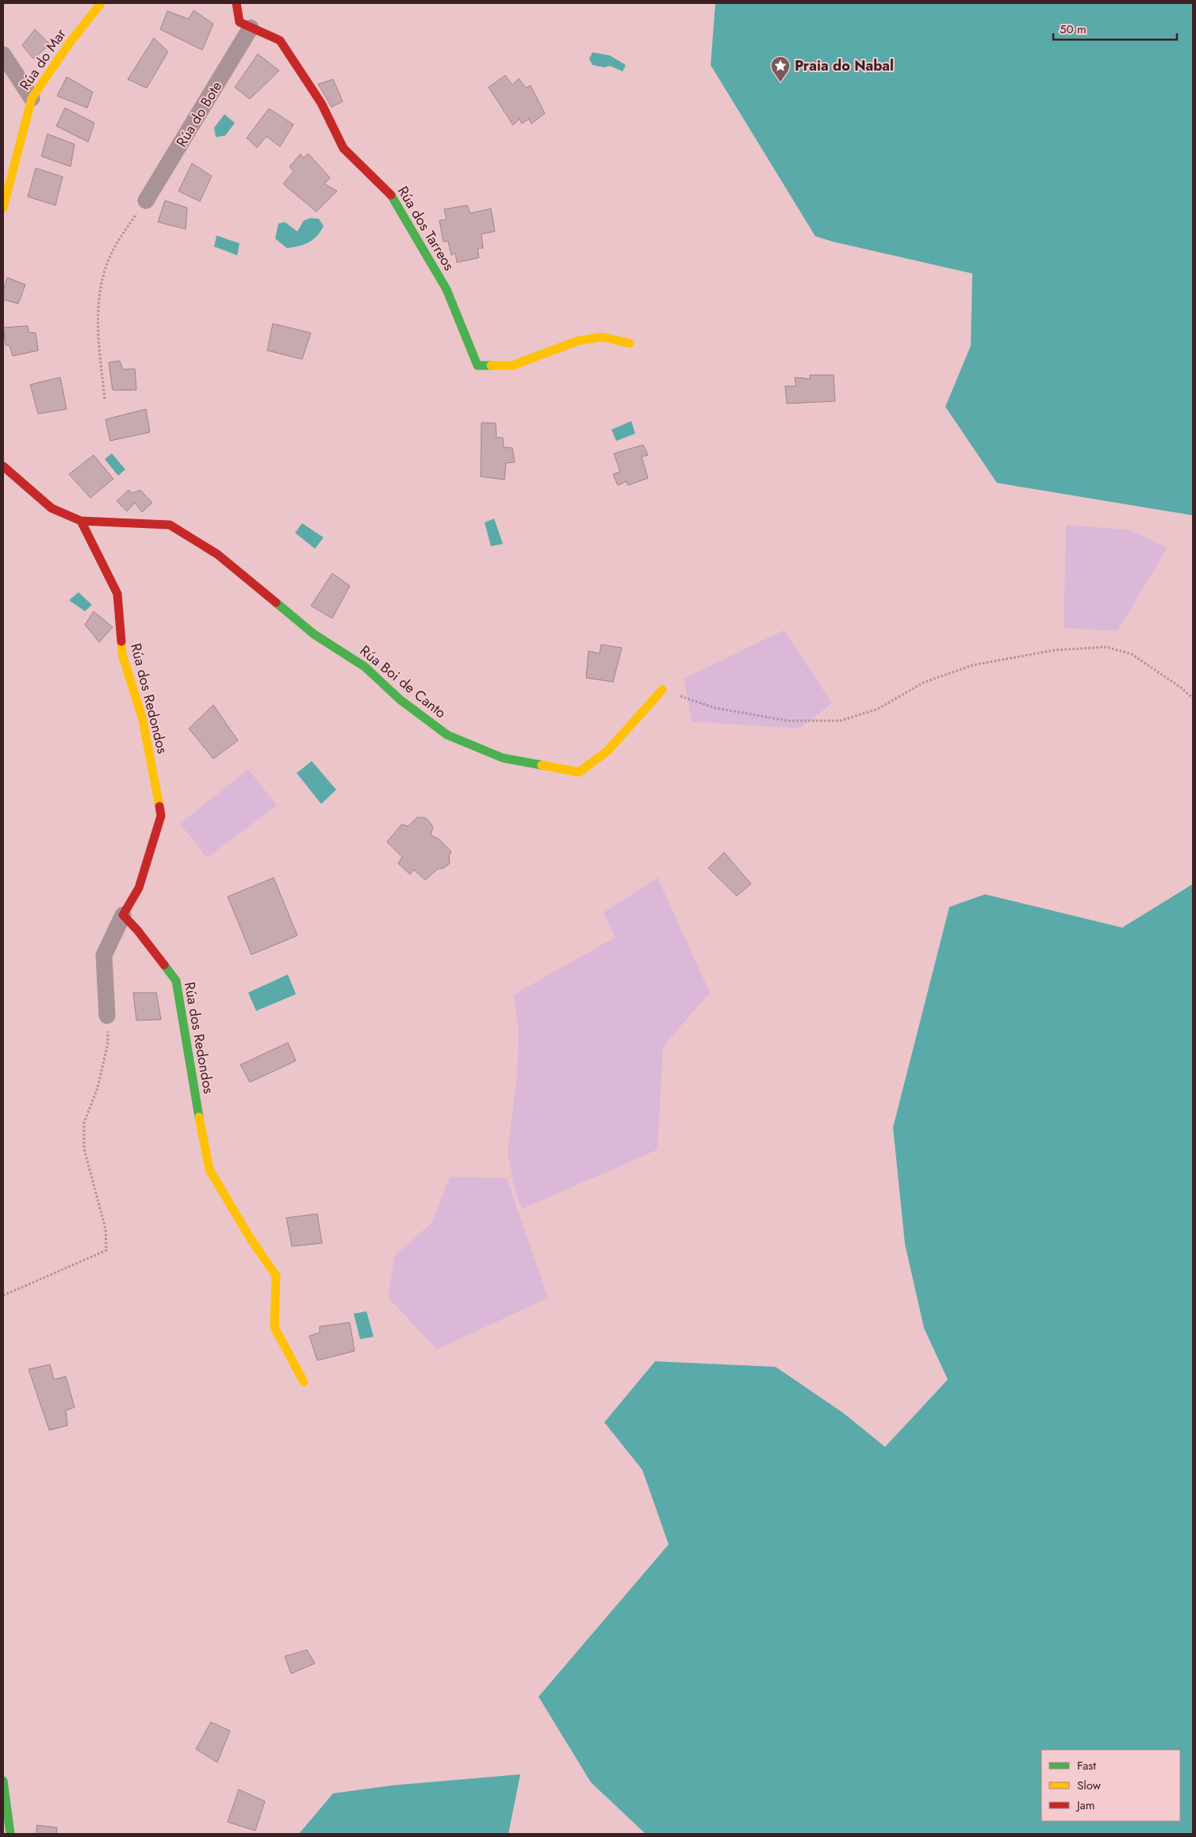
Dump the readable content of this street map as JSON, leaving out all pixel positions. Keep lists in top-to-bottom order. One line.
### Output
{"streets":{"street":["Rúa do Mar","Rúa do Bote","Rúa dos Tarreos","Rúa Boi de Canto","Rúa dos Redondos"]},"crossings":[["Rúa do Bote","Rúa dos Tarreos"],["Rúa Boi de Canto","Rúa dos Redondos"]],"places":{"place":["Praia do Nabal"]},"legend":["Fast","Slow","Jam"],"scale_bar":"50 m"}
